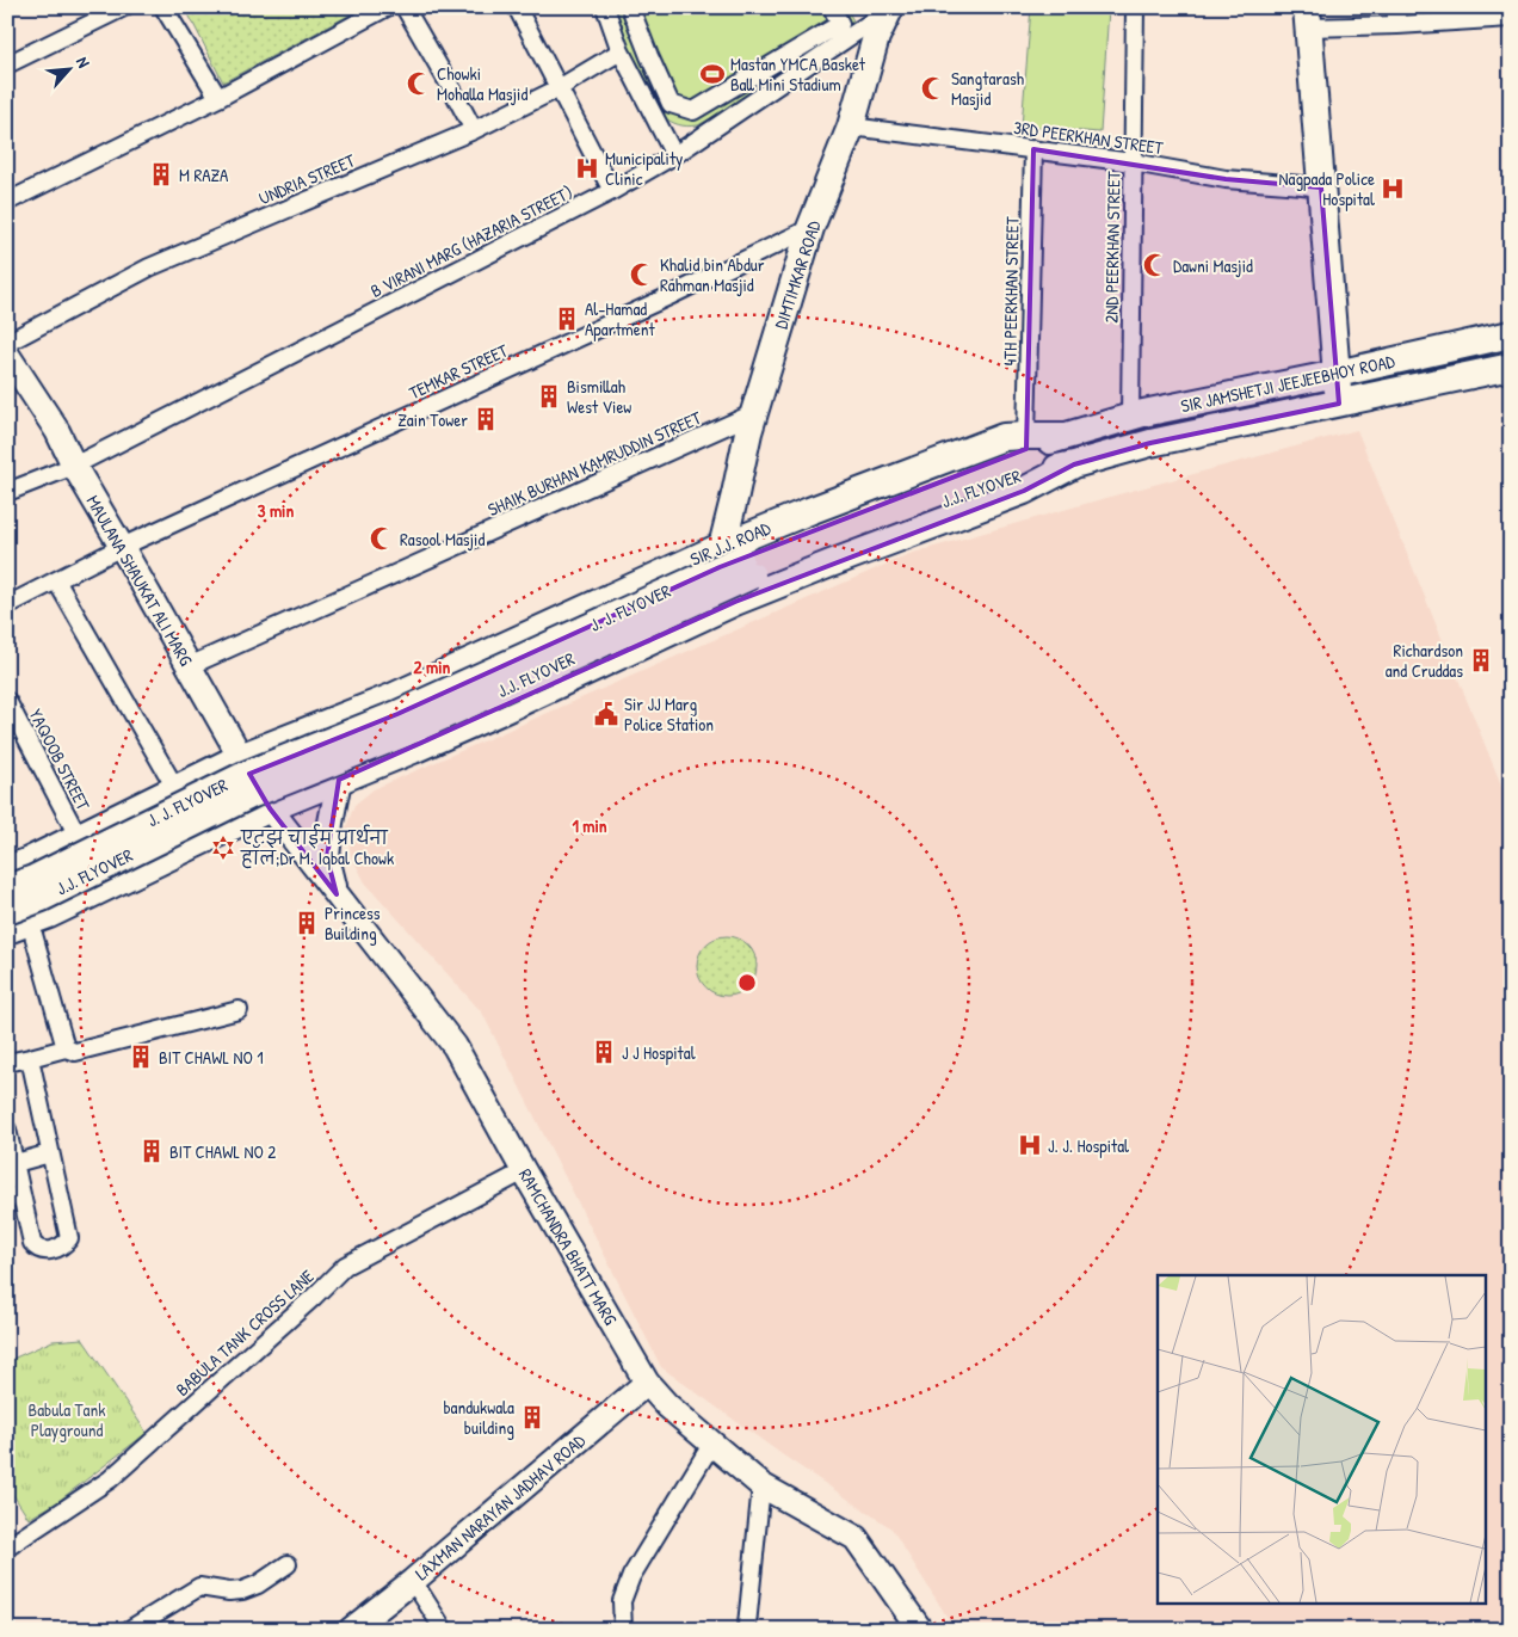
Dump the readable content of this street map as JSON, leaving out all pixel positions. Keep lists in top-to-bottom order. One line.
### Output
{"streets":{"main road":["DIMTIMKAR ROAD","SIR JAMSHETJI JEEJEEBHOY ROAD","J.J. FLYOVER","SIR J.J. ROAD","J. J. FLYOVER"],"street":["3RD PEERKHAN STREET","UNDRIA STREET","B VIRANI MARG (HAZARIA STREET)","2ND PEERKHAN STREET","4TH PEERKHAN STREET","TEMKAR STREET","SHAIK BURHAN KAMRUDDIN STREET","MAULANA SHAUKAT ALI MARG","YAQOOB STREET","RAMCHANDRA BHATT MARG","BABULA TANK CROSS LANE","LAXMAN NARAYAN JADHAV ROAD"]},"crossings":[["3RD PEERKHAN STREET","2ND PEERKHAN STREET"],["3RD PEERKHAN STREET","DIMTIMKAR ROAD"],["3RD PEERKHAN STREET","4TH PEERKHAN STREET"],["B VIRANI MARG (HAZARIA STREET)","DIMTIMKAR ROAD"],["B VIRANI MARG (HAZARIA STREET)","MAULANA SHAUKAT ALI MARG"],["2ND PEERKHAN STREET","SIR JAMSHETJI JEEJEEBHOY ROAD"],["DIMTIMKAR ROAD","TEMKAR STREET"],["DIMTIMKAR ROAD","SHAIK BURHAN KAMRUDDIN STREET"],["DIMTIMKAR ROAD","J.J. FLYOVER"],["DIMTIMKAR ROAD","SIR J.J. ROAD"],["DIMTIMKAR ROAD","J. J. FLYOVER"],["4TH PEERKHAN STREET","SIR J.J. ROAD"],["TEMKAR STREET","MAULANA SHAUKAT ALI MARG"],["SIR JAMSHETJI JEEJEEBHOY ROAD","J.J. FLYOVER"],["SIR JAMSHETJI JEEJEEBHOY ROAD","SIR J.J. ROAD"],["SIR JAMSHETJI JEEJEEBHOY ROAD","J. J. FLYOVER"],["SHAIK BURHAN KAMRUDDIN STREET","MAULANA SHAUKAT ALI MARG"],["J.J. FLYOVER","SIR J.J. ROAD"],["J.J. FLYOVER","J. J. FLYOVER"],["SIR J.J. ROAD","MAULANA SHAUKAT ALI MARG"],["SIR J.J. ROAD","J. J. FLYOVER"],["SIR J.J. ROAD","YAQOOB STREET"],["MAULANA SHAUKAT ALI MARG","RAMCHANDRA BHATT MARG"],["RAMCHANDRA BHATT MARG","BABULA TANK CROSS LANE"],["RAMCHANDRA BHATT MARG","LAXMAN NARAYAN JADHAV ROAD"]],"parks":["Babula Tank Playground"],"places":{"sports":["Mastan YMCA Basket Ball Mini Stadium"],"mosque":["Chowki Mohalla Masjid","Sangtarash Masjid","Dawni Masjid","Khalid bin Abdur Rahman Masjid","Rasool Masjid"],"hospital":["Municipality Clinic","Nagpada Police Hospital","J. J. Hospital"],"building":["M RAZA","Al-Hamad Apartment","Bismillah West View","Zain Tower","Richardson and Cruddas","Princess Building","J J Hospital","BIT CHAWL NO 1","BIT CHAWL NO 2","bandukwala building"],"public building":["Sir JJ Marg Police Station"],"synagogue":["एटझ चाईम प्रार्थना हॉल;Dr M. Iqbal Chowk"]},"north":"top right","rings":["3 min","2 min","1 min"]}
